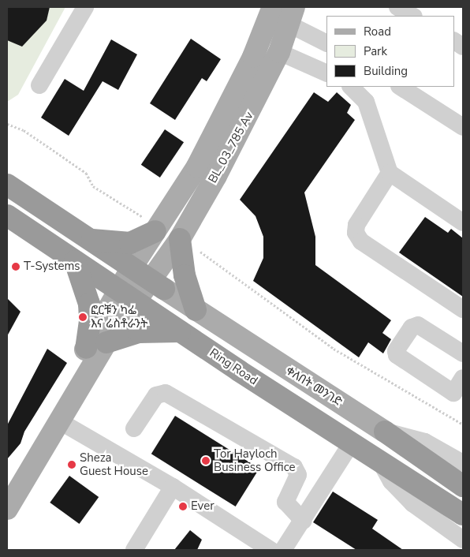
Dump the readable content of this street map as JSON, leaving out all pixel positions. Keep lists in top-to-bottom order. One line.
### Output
{"streets":{"highway":["Ring Road","ቀለበት መንገድ"],"main road":["BL_03_785 Av"]},"crossings":[["BL_03_785 Av","Ring Road"],["BL_03_785 Av","ቀለበት መንገድ"]],"places":["T-Systems","ፎርቹን ካፌ እና ሬስቶራንት","Tor Hayloch Business Office","Sheza Guest House","Ever"],"legend":["Road","Park","Building"]}
